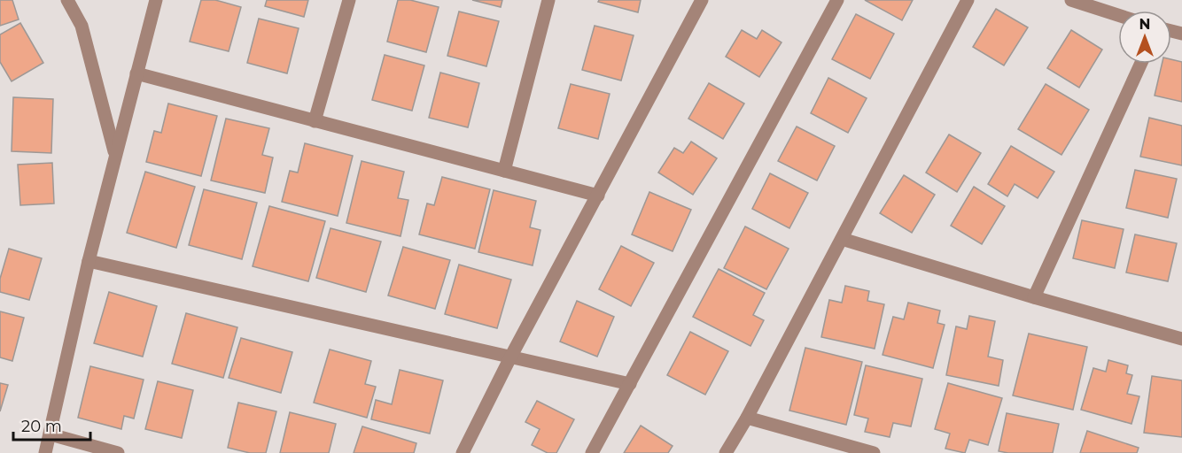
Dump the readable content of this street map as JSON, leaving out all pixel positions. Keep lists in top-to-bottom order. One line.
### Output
{"scale_bar":"20 m","north":"top"}
